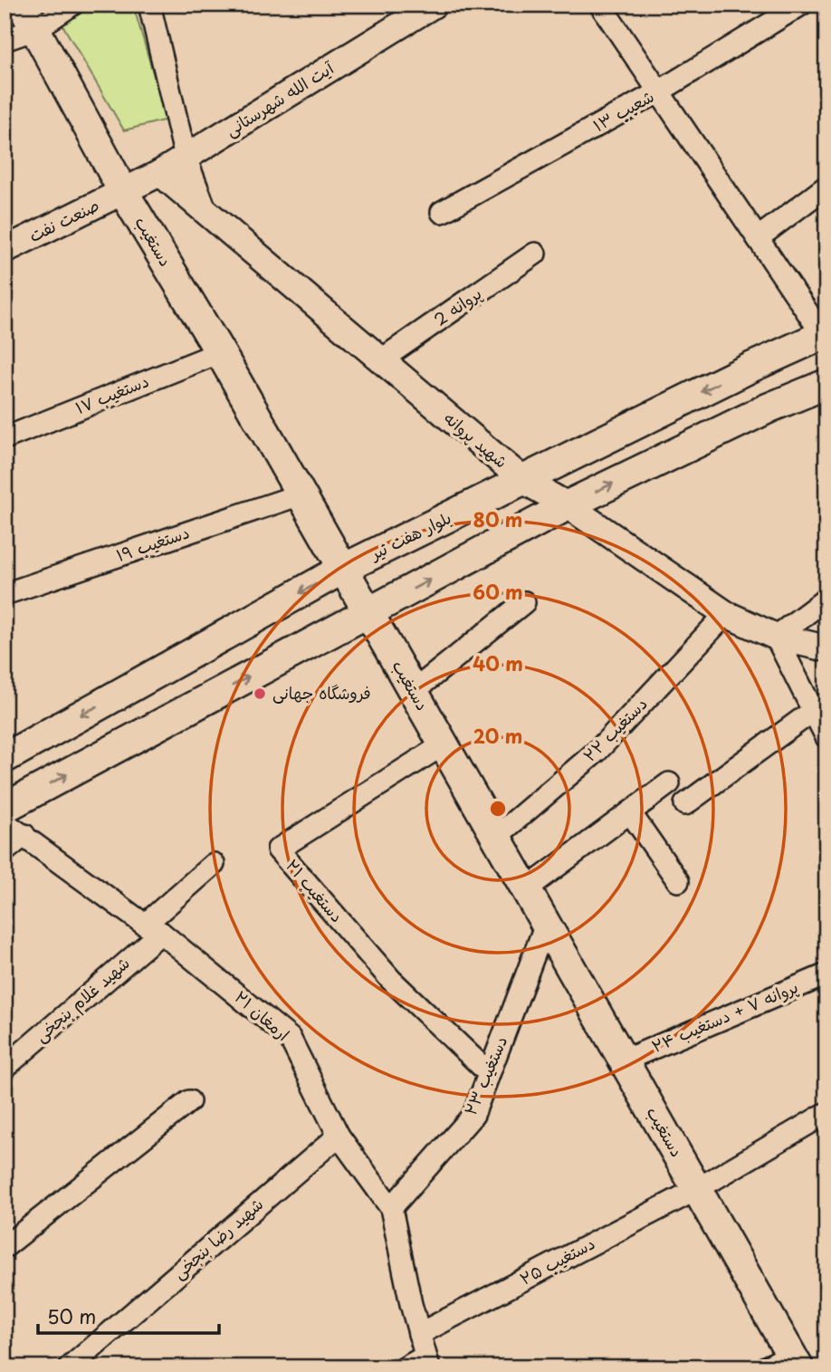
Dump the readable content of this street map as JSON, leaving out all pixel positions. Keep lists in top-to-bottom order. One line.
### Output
{"streets":{"main road":["دستغیب","بلوار هفت تیر"],"street":["آیت الله شهرستانی","شعیب ۱۳","صنعت نفت","پروانه 2","دستغیب ۱۷","شهید پروانه","دستغیب ۱۹","دستغیب ۲۲","دستغیب ۲۱","شهید غلام بنجخی","ارمغان ۲۱","پروانه ۷ + دستغیب ۲۴","دستغیب ۲۳","شهید رضا بنجخی","دستغیب ۲۵"]},"crossings":[["آیت الله شهرستانی","صنعت نفت"],["آیت الله شهرستانی","دستغیب"],["آیت الله شهرستانی","شهید پروانه"],["صنعت نفت","دستغیب"],["دستغیب","دستغیب ۱۷"],["دستغیب","بلوار هفت تیر"],["دستغیب","دستغیب ۱۹"],["دستغیب","دستغیب ۲۲"],["دستغیب","دستغیب ۲۱"],["دستغیب","پروانه ۷ + دستغیب ۲۴"],["دستغیب","دستغیب ۲۳"],["دستغیب","دستغیب ۲۵"],["پروانه 2","شهید پروانه"],["شهید پروانه","بلوار هفت تیر"],["شهید پروانه","دستغیب ۲۲"],["دستغیب ۲۱","دستغیب ۲۳"],["شهید غلام بنجخی","ارمغان ۲۱"],["ارمغان ۲۱","دستغیب ۲۳"],["ارمغان ۲۱","شهید رضا بنجخی"],["ارمغان ۲۱","دستغیب ۲۵"]],"places":["فروشگاه جهانی"],"scale_bar":"50 m","rings":["80 m","60 m","40 m","20 m"]}
